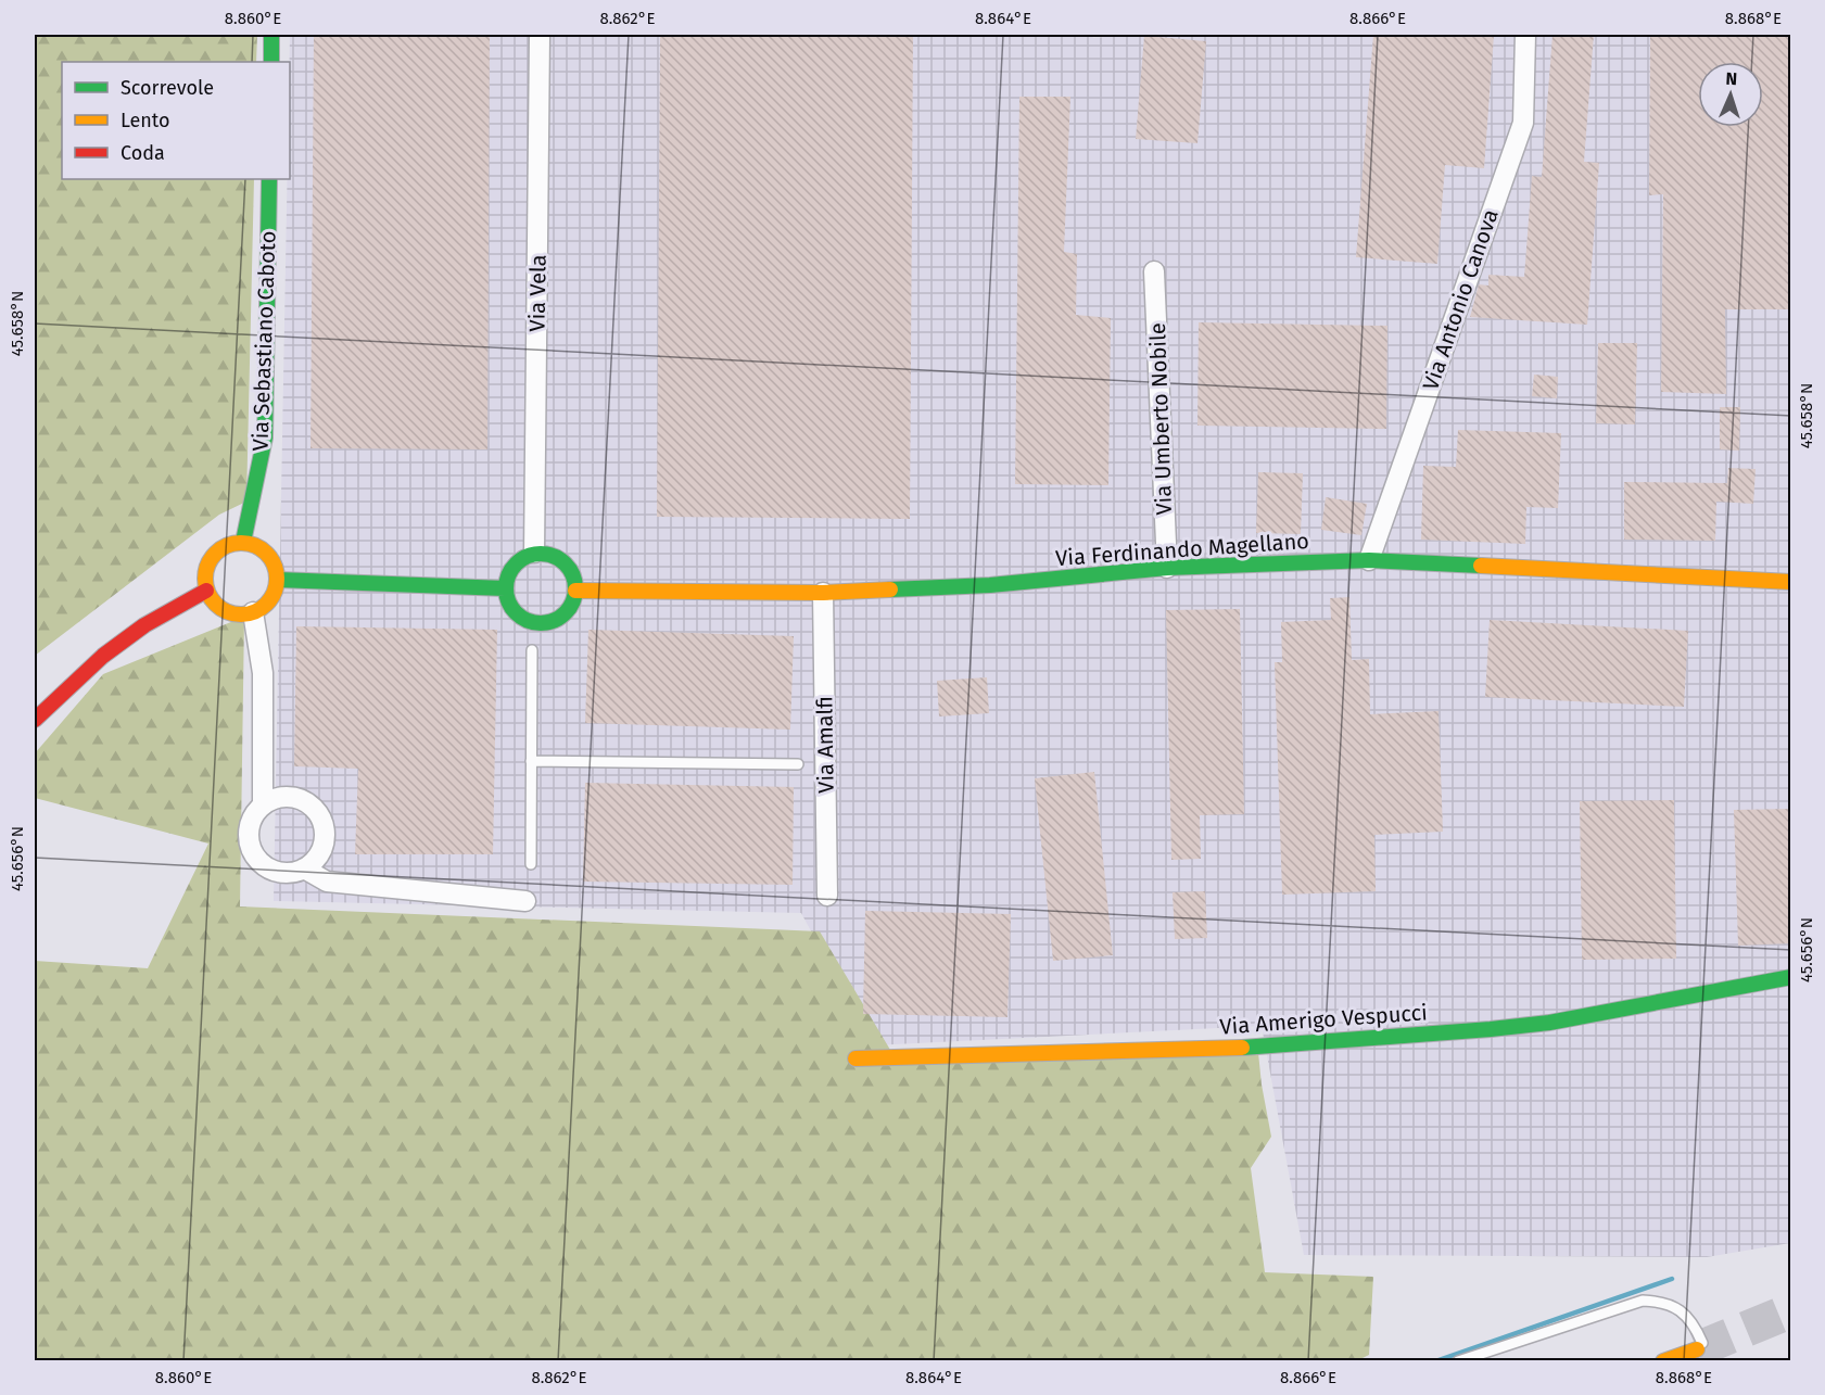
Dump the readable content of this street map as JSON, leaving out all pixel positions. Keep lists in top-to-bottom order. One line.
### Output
{"streets":{"main road":["Via Sebastiano Caboto","Via Ferdinando Magellano","Via Amerigo Vespucci"],"street":["Via Vela","Via Antonio Canova","Via Umberto Nobile","Via Amalfi"]},"crossings":[["Via Vela","Via Ferdinando Magellano"],["Via Antonio Canova","Via Ferdinando Magellano"],["Via Umberto Nobile","Via Ferdinando Magellano"],["Via Ferdinando Magellano","Via Amalfi"]],"legend":["Scorrevole","Lento","Coda"],"north":"top","coordinates":["8.860°E","8.862°E","8.864°E","8.866°E","8.868°E","45.658°N","45.656°N"]}
